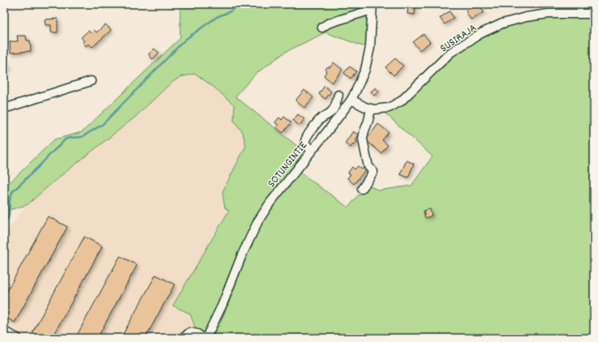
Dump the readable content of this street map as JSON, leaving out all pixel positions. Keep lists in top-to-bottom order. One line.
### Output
{"streets":{"street":["SUSIRAJA","SOTUNGINTIE"]},"crossings":[["SUSIRAJA","SOTUNGINTIE"]]}
